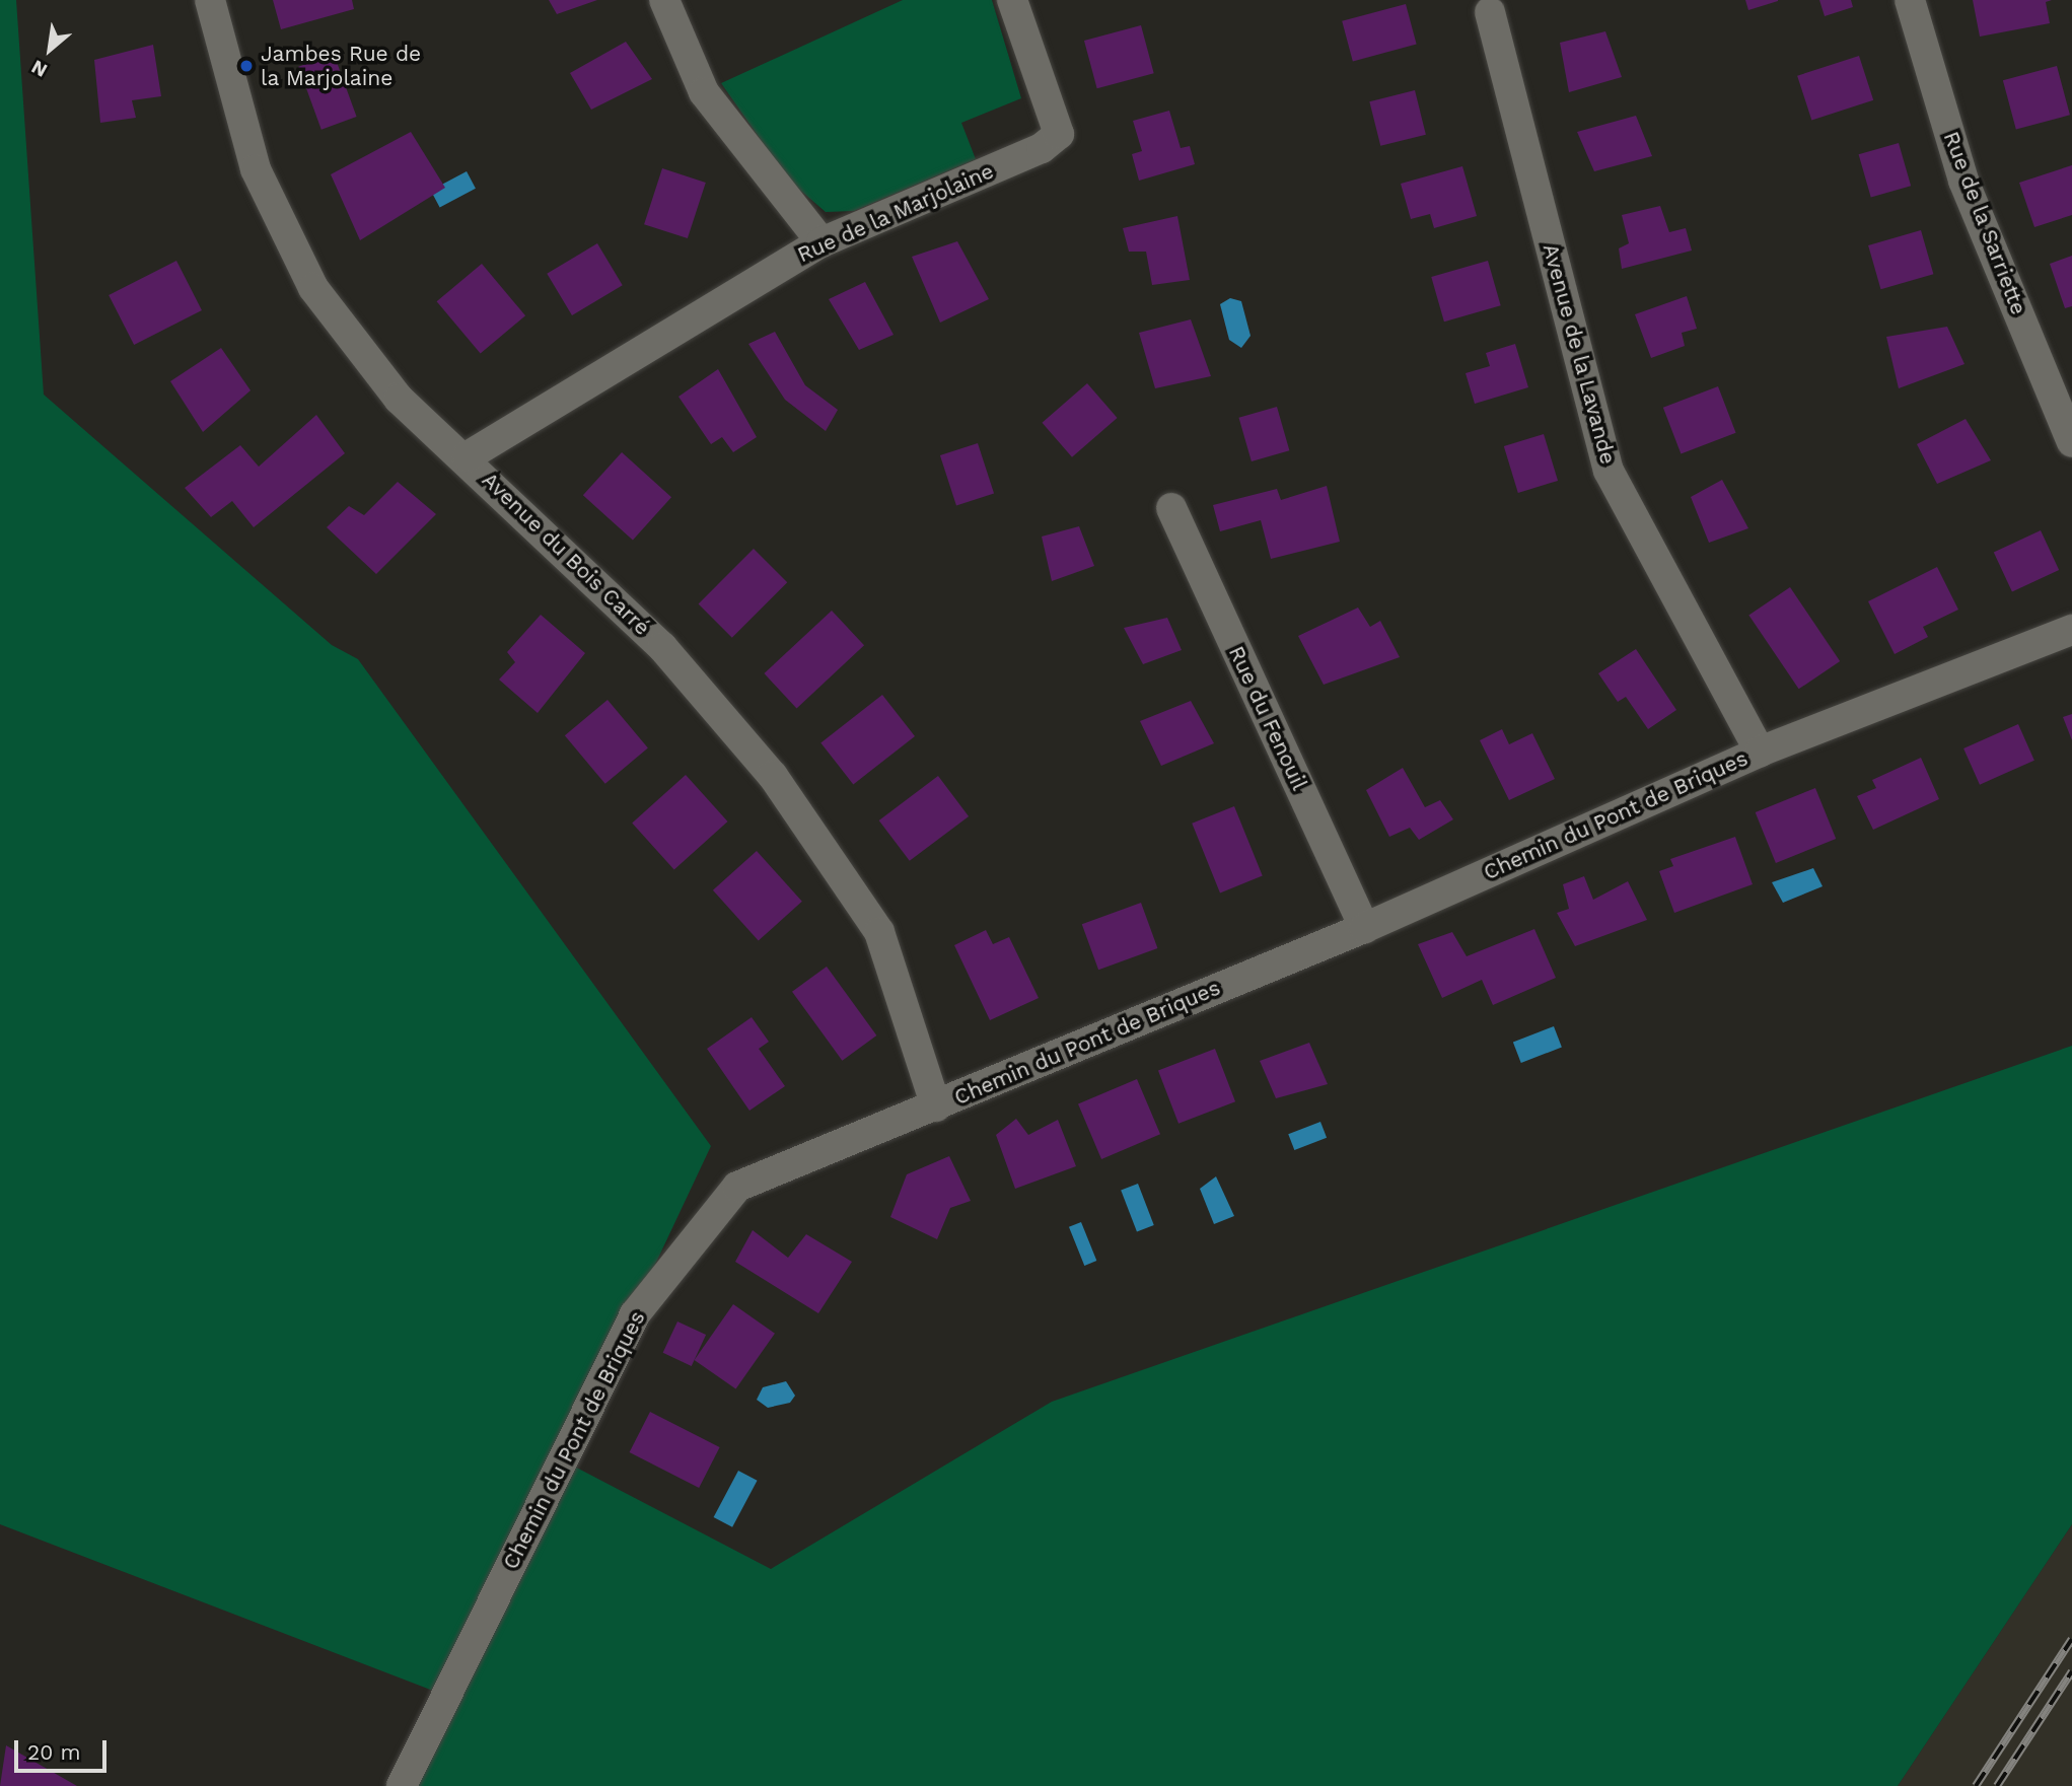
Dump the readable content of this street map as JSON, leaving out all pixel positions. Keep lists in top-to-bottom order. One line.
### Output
{"streets":{"street":["Rue de la Marjolaine","Rue de la Sarriette","Avenue de la Lavande","Avenue du Bois Carré","Rue du Fenouil","Chemin du Pont de Briques"]},"crossings":[["Rue de la Marjolaine","Avenue du Bois Carré"],["Avenue de la Lavande","Chemin du Pont de Briques"],["Avenue du Bois Carré","Chemin du Pont de Briques"],["Rue du Fenouil","Chemin du Pont de Briques"]],"places":["Jambes Rue de la Marjolaine"],"scale_bar":"20 m","north":"bottom left"}
